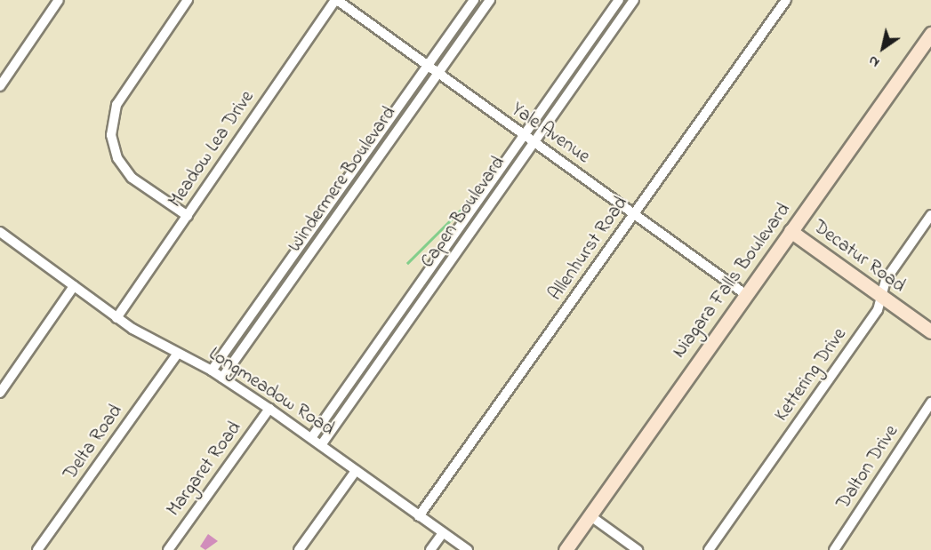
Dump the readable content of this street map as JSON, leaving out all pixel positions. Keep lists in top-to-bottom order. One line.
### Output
{"streets":{"main road":["Decatur Road","Niagara Falls Boulevard"],"street":["Yale Avenue","Meadow Lea Drive","Windermere Boulevard","Capen Boulevard","Allenhurst Road","Kettering Drive","Longmeadow Road","Delta Road","Dalton Drive","Margaret Road"]},"crossings":[["Yale Avenue","Meadow Lea Drive"],["Yale Avenue","Windermere Boulevard"],["Yale Avenue","Capen Boulevard"],["Yale Avenue","Allenhurst Road"],["Yale Avenue","Niagara Falls Boulevard"],["Meadow Lea Drive","Longmeadow Road"],["Windermere Boulevard","Longmeadow Road"],["Capen Boulevard","Longmeadow Road"],["Allenhurst Road","Longmeadow Road"],["Decatur Road","Niagara Falls Boulevard"],["Decatur Road","Kettering Drive"],["Longmeadow Road","Delta Road"],["Longmeadow Road","Margaret Road"]],"north":"bottom left"}
